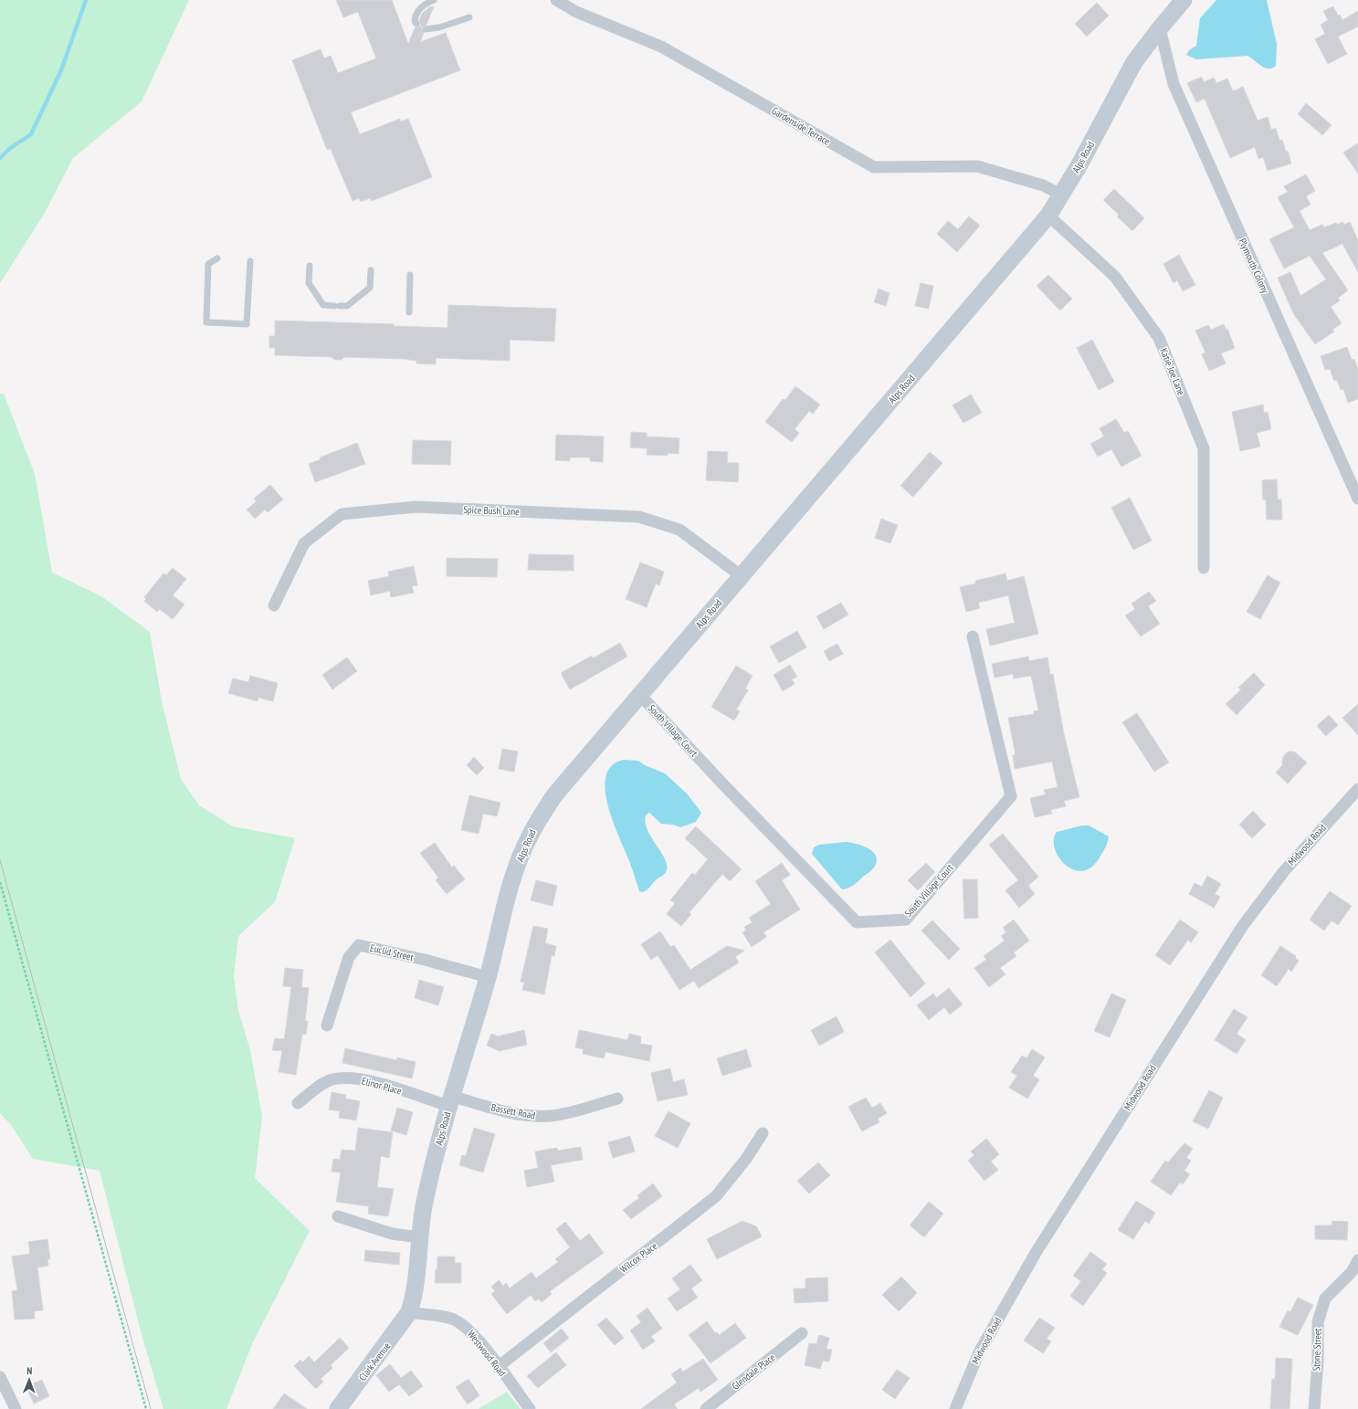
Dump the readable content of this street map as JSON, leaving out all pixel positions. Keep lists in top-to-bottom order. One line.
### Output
{"streets":{"street":["Gardenside Terrace","Alps Road","Plymouth Colony","Katie Joe Lane","Spice Bush Lane","South Village Court","Midwood Road","Euclid Street","Elinor Place","Bassett Road","Wilcox Place","Stone Street","Westwood Road","Clark Avenue","Glendale Place"]},"crossings":[["Gardenside Terrace","Alps Road"],["Alps Road","Plymouth Colony"],["Alps Road","Katie Joe Lane"],["Alps Road","Spice Bush Lane"],["Alps Road","South Village Court"],["Alps Road","Euclid Street"],["Alps Road","Elinor Place"],["Alps Road","Bassett Road"],["Alps Road","Westwood Road"],["Alps Road","Clark Avenue"],["Elinor Place","Bassett Road"],["Wilcox Place","Westwood Road"],["Westwood Road","Clark Avenue"]],"north":"top"}
